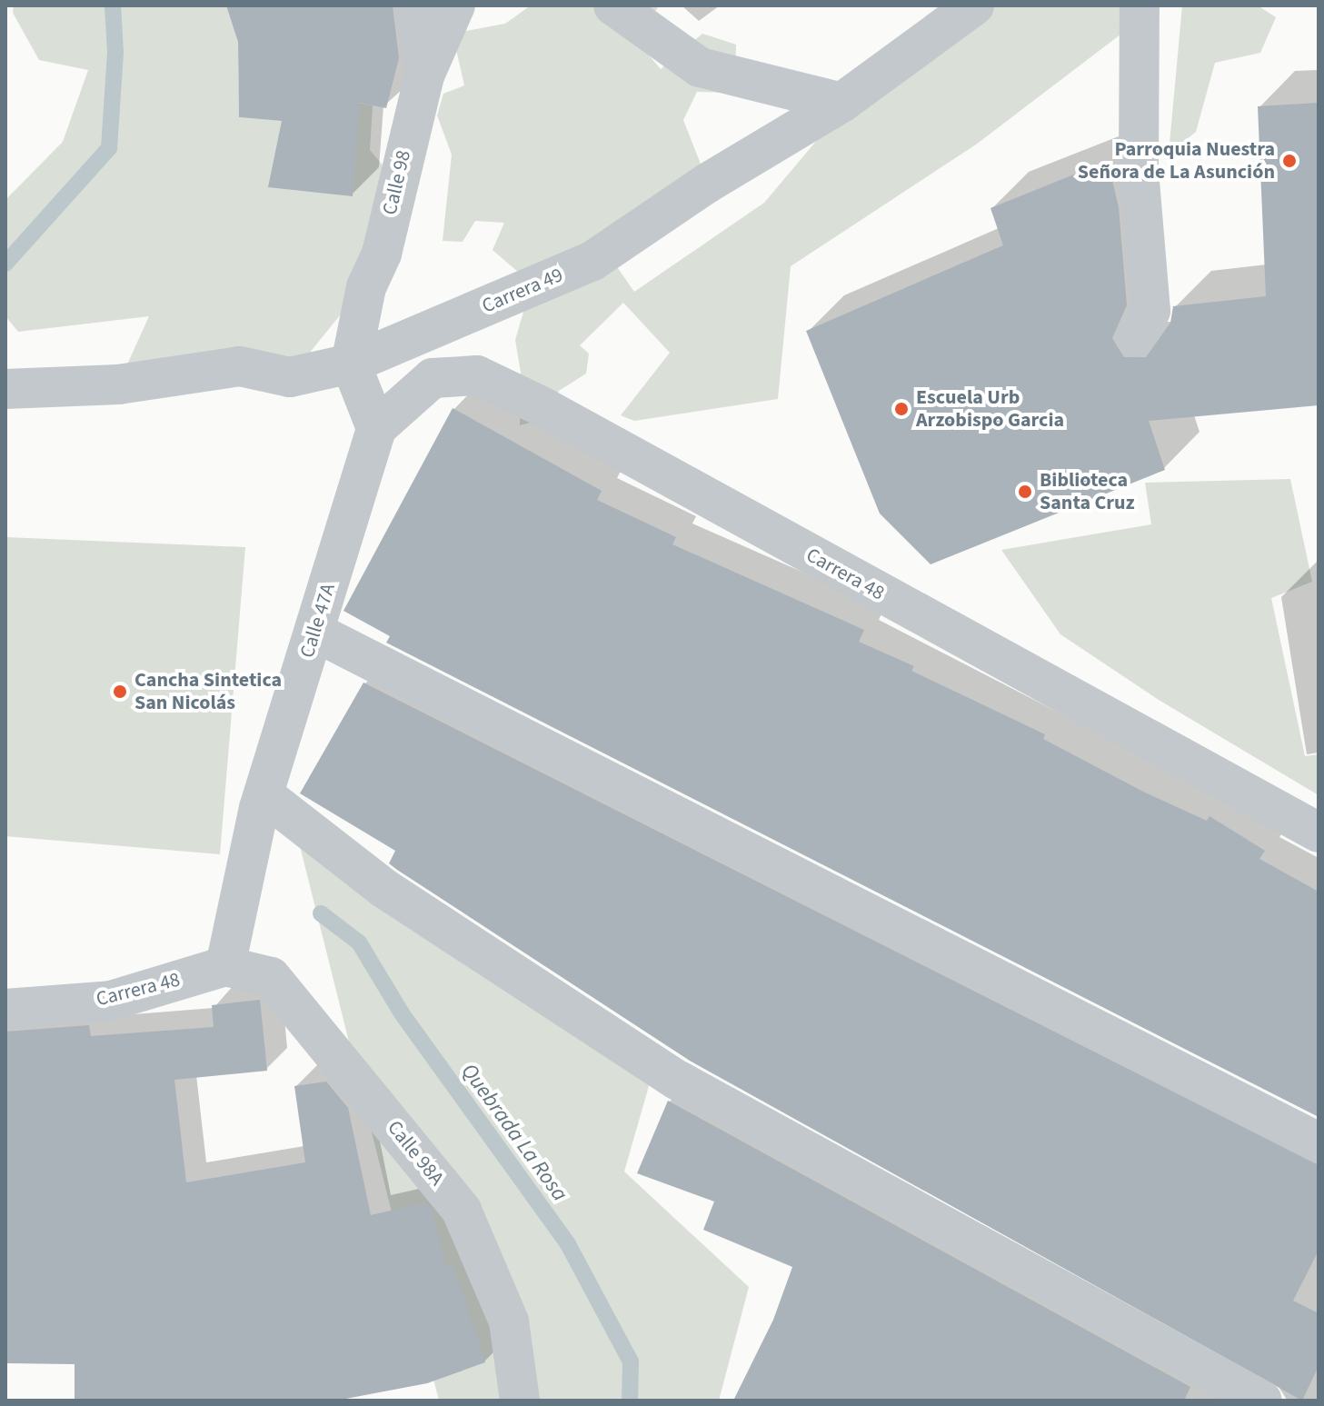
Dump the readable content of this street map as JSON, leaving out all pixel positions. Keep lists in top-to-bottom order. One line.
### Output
{"streets":{"street":["Calle 98","Carrera 49","Carrera 48","Calle 47A","Calle 98A"]},"crossings":[["Calle 98","Carrera 49"],["Carrera 48","Calle 47A"],["Carrera 48","Calle 98A"],["Calle 47A","Calle 98A"]],"water":["Quebrada La Rosa"],"places":["Parroquia Nuestra Señora de La Asunción","Escuela Urb Arzobispo Garcia","Biblioteca Santa Cruz","Cancha Sintetica San Nicolás"]}
